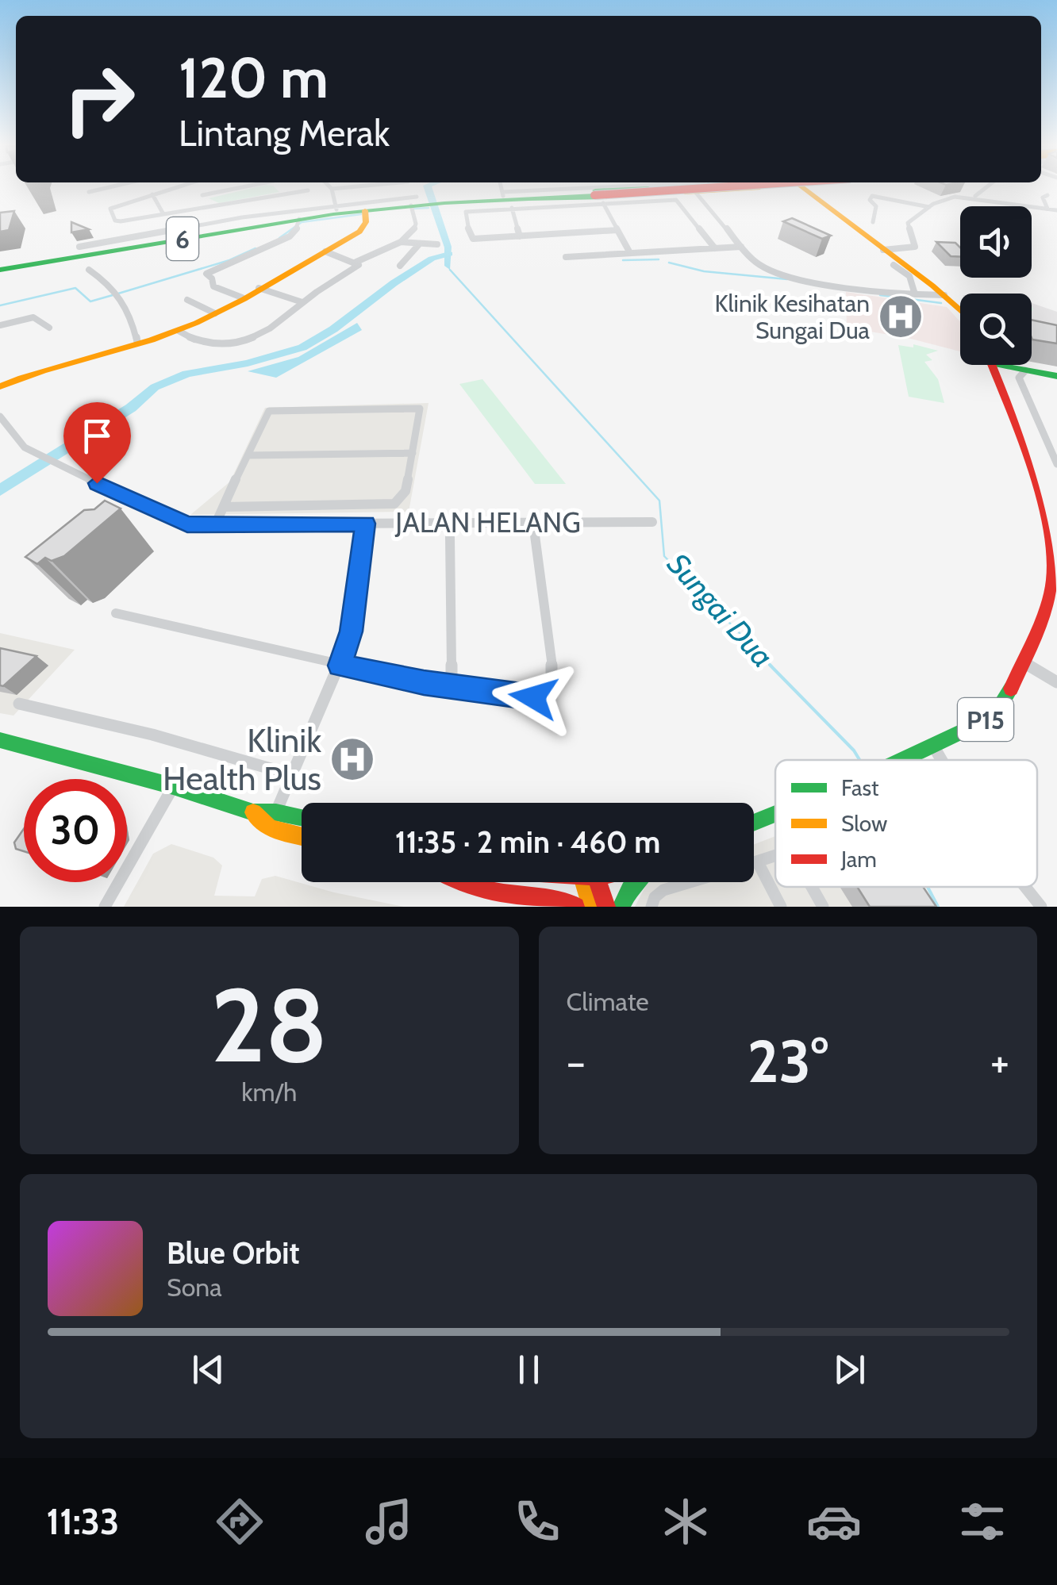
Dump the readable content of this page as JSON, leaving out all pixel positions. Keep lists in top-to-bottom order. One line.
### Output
{"streets":{"main road":["6","P15"],"street":["JALAN HELANG"]},"water":["Sungai Dua"],"places":{"hospital":["Klinik Kesihatan Sungai Dua","Klinik Health Plus"]},"legend":["Fast","Slow","Jam"],"page":{"turn":["120 m","Lintang Merak"],"limit":"30","trip":"11:35 · 2 min · 460 m","tile":[["28","km/h"],"Climate"],"heat":["−","23°","+"],"song":["Blue Orbit","Sona"],"tabs":"11:33"}}
